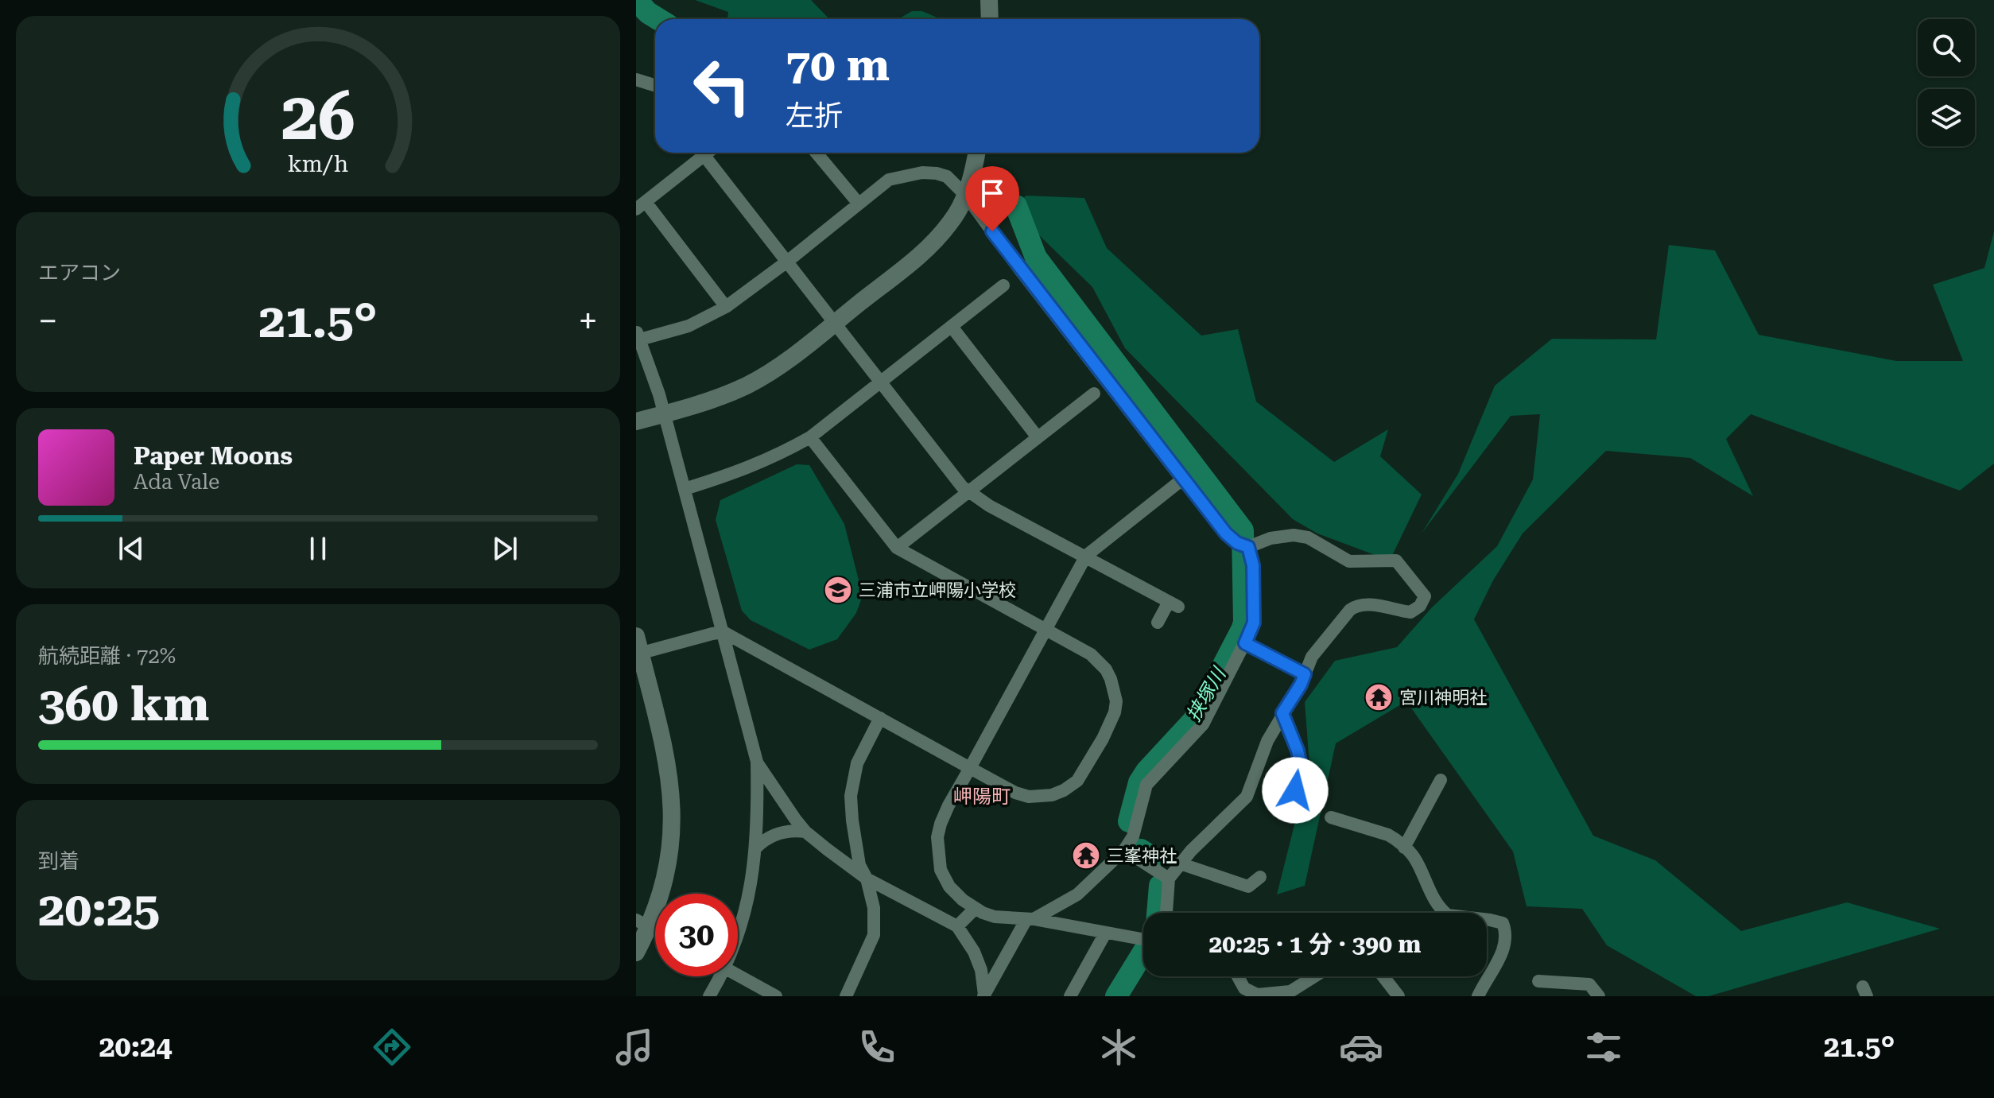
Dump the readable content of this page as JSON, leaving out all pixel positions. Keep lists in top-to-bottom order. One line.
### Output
{"districts":["岬陽町"],"water":["挟塚川"],"places":{"school or university":["三浦市立岬陽小学校"],"temple":["宮川神明社","三峯神社"]},"page":{"turn":["70 m","左折"],"tile":["エアコン",["航続距離 · 72%","360 km"],["到着","20:25"]],"heat":["−","21.5°","+"],"song":["Paper Moons","Ada Vale"],"limit":"30","trip":"20:25 · 1 分 · 390 m","tabs":["20:24","21.5°"],"gauge":["26","km/h"]}}
